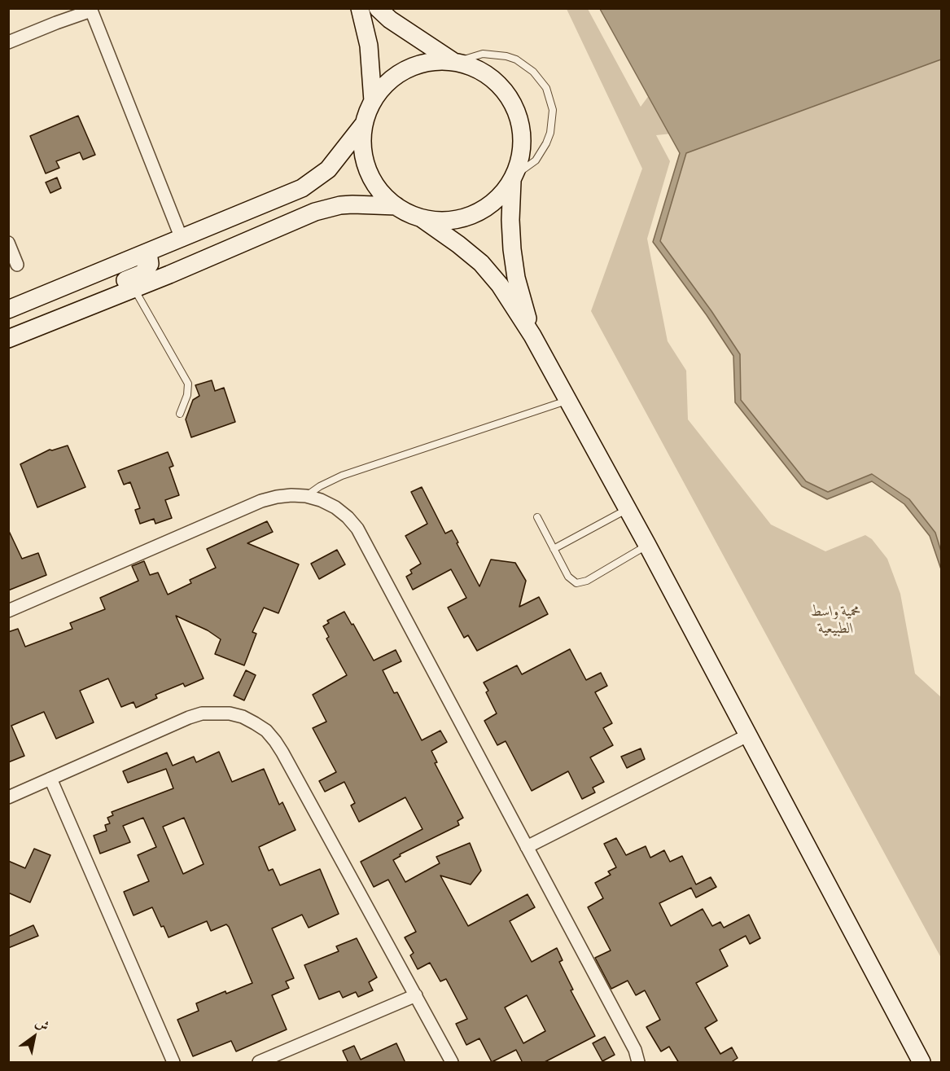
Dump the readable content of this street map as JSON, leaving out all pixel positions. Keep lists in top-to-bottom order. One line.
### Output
{"parks":["محمية واسط الطبيعية"],"north":"top right"}
